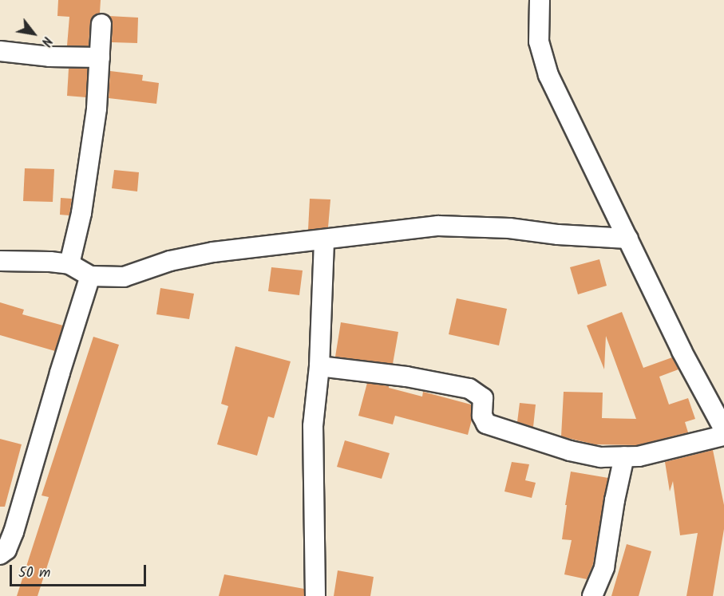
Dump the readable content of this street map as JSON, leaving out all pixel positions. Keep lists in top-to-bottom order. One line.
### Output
{"scale_bar":"50 m","north":"bottom right"}
